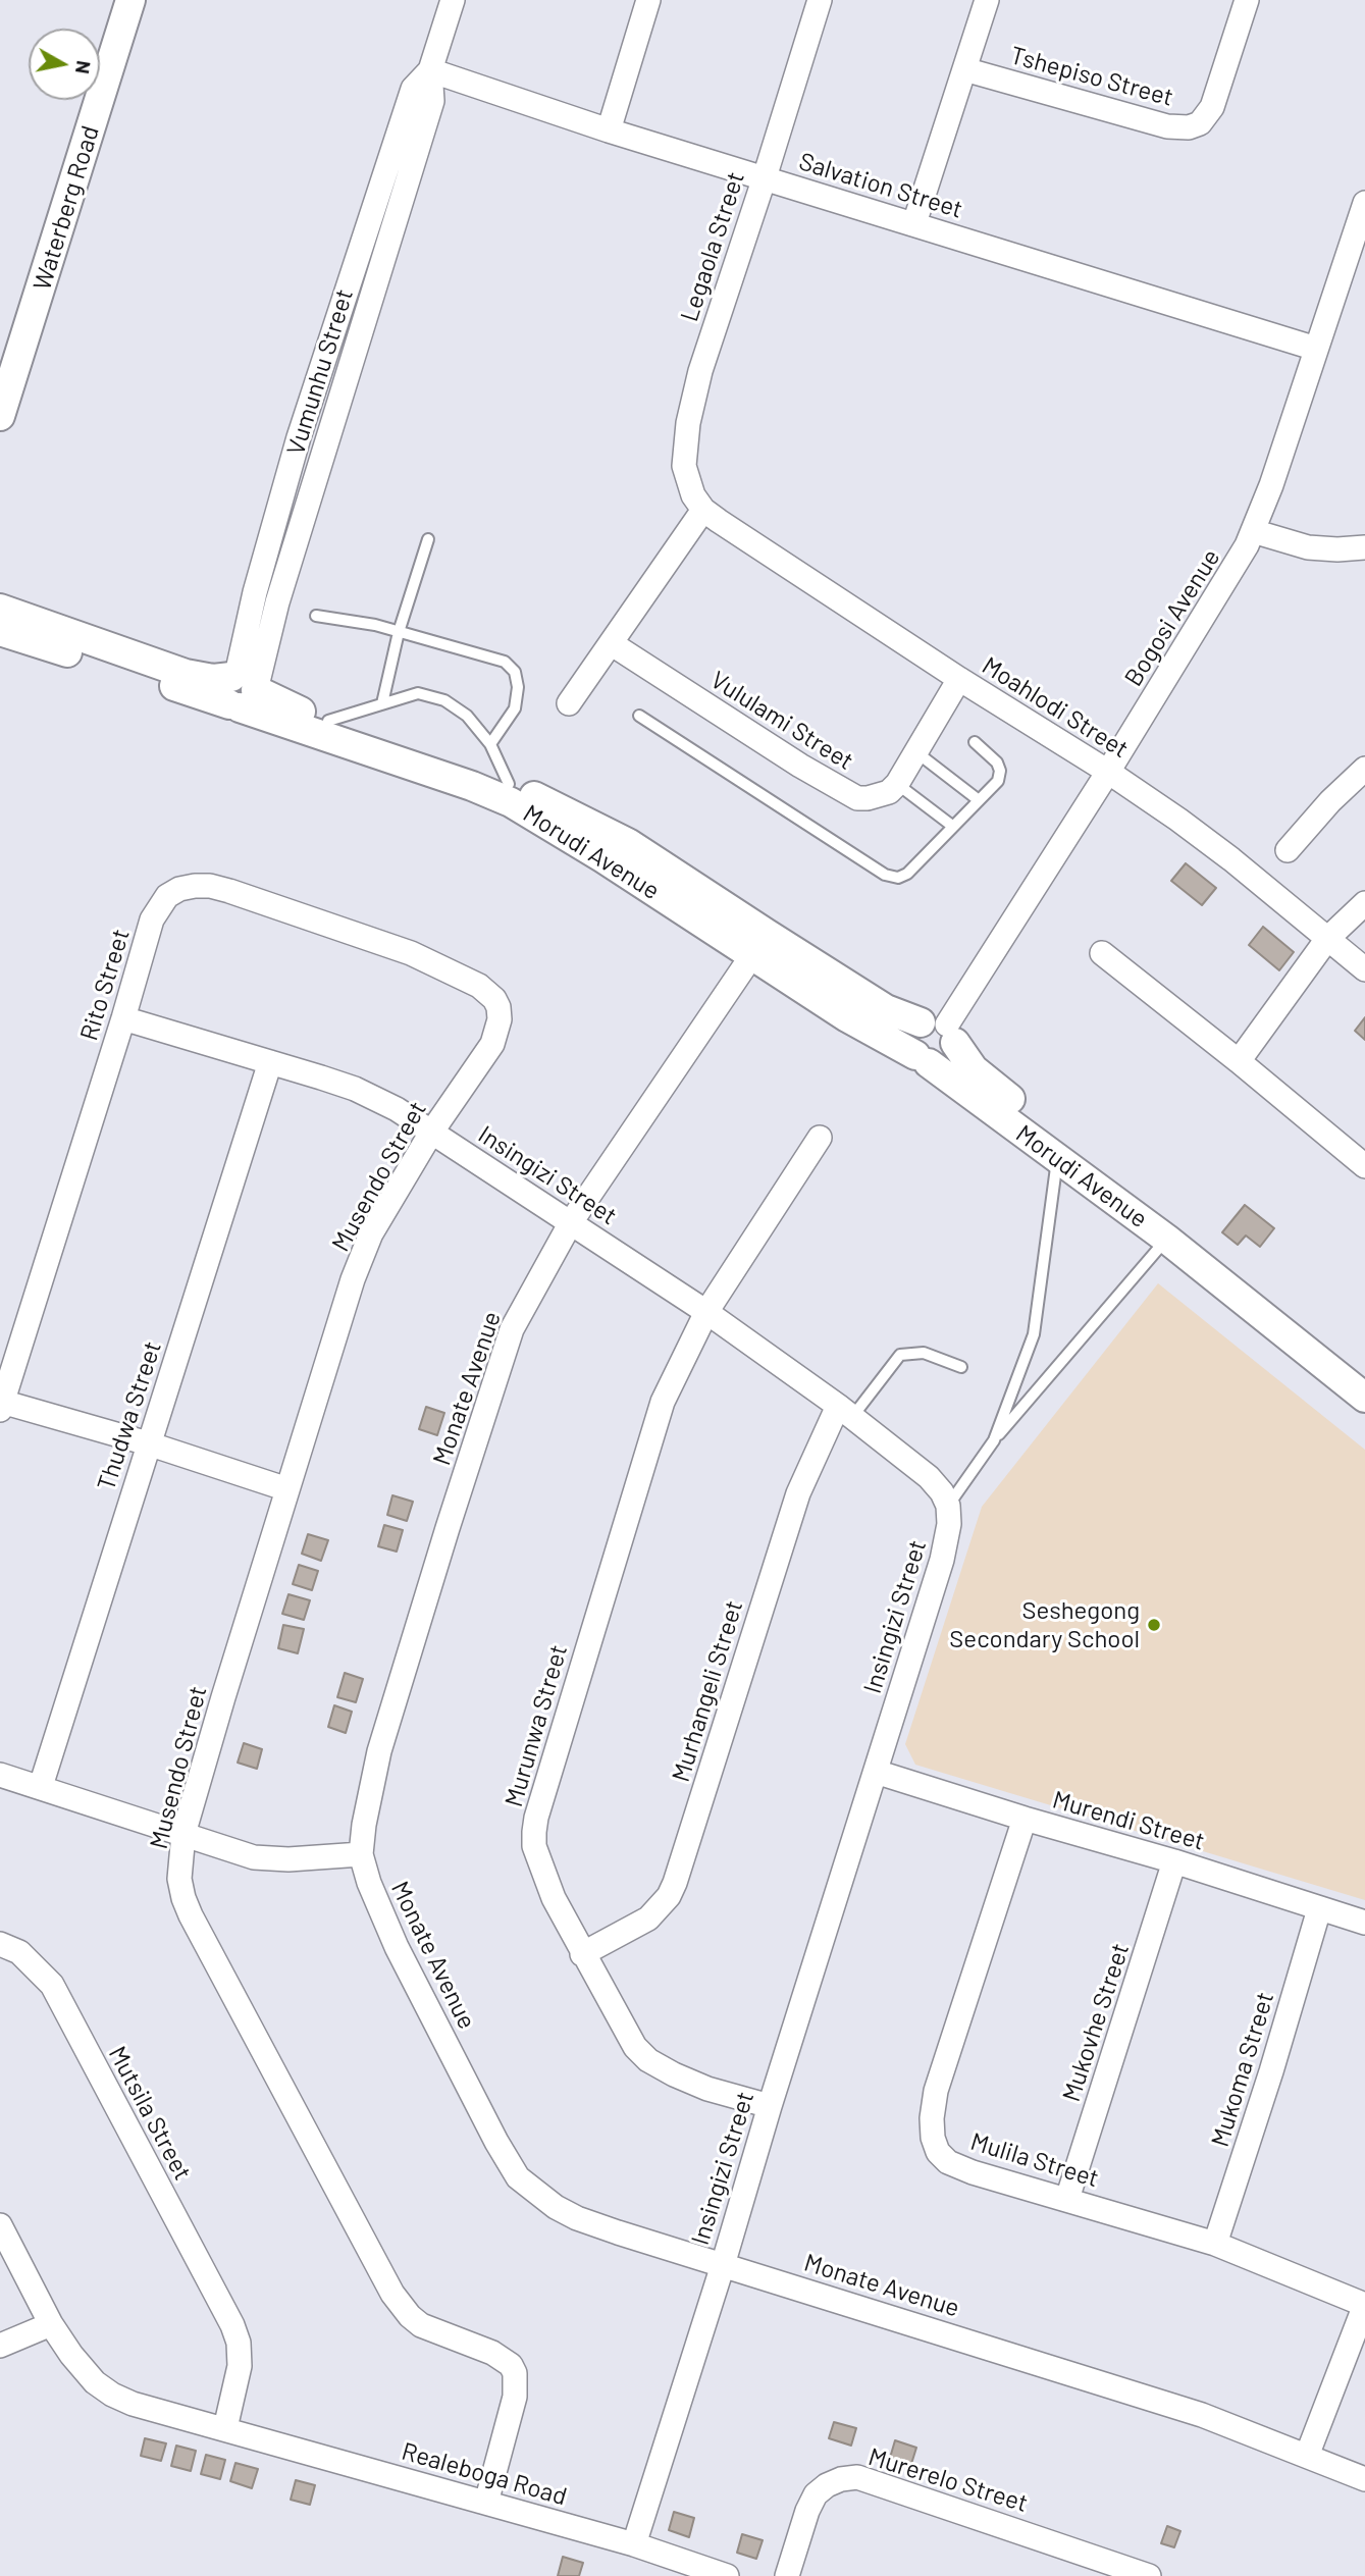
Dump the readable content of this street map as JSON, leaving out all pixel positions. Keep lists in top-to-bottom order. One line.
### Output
{"streets":{"street":["Tshepiso Street","Salvation Street","Waterberg Road","Legaola Street","Vumunhu Street","Bogosi Avenue","Moahlodi Street","Vululami Street","Morudi Avenue","Rito Street","Insingizi Street","Musendo Street","Monate Avenue","Thudwa Street","Murhangeli Street","Murunwa Street","Murendi Street","Mukovhe Street","Mukoma Street","Mutsila Street","Mulila Street","Realeboga Road","Murerelo Street"]},"crossings":[["Salvation Street","Legaola Street"],["Salvation Street","Vumunhu Street"],["Salvation Street","Bogosi Avenue"],["Legaola Street","Moahlodi Street"],["Vumunhu Street","Morudi Avenue"],["Bogosi Avenue","Moahlodi Street"],["Bogosi Avenue","Morudi Avenue"],["Morudi Avenue","Monate Avenue"],["Rito Street","Insingizi Street"],["Rito Street","Musendo Street"],["Insingizi Street","Musendo Street"],["Insingizi Street","Monate Avenue"],["Insingizi Street","Thudwa Street"],["Insingizi Street","Murhangeli Street"],["Insingizi Street","Murunwa Street"],["Insingizi Street","Murendi Street"],["Insingizi Street","Realeboga Road"],["Musendo Street","Realeboga Road"],["Murhangeli Street","Murunwa Street"],["Murendi Street","Mukovhe Street"],["Murendi Street","Mukoma Street"],["Murendi Street","Mulila Street"],["Mukovhe Street","Mulila Street"],["Mukoma Street","Mulila Street"],["Mutsila Street","Realeboga Road"]],"places":["Seshegong Secondary School"],"north":"right"}
